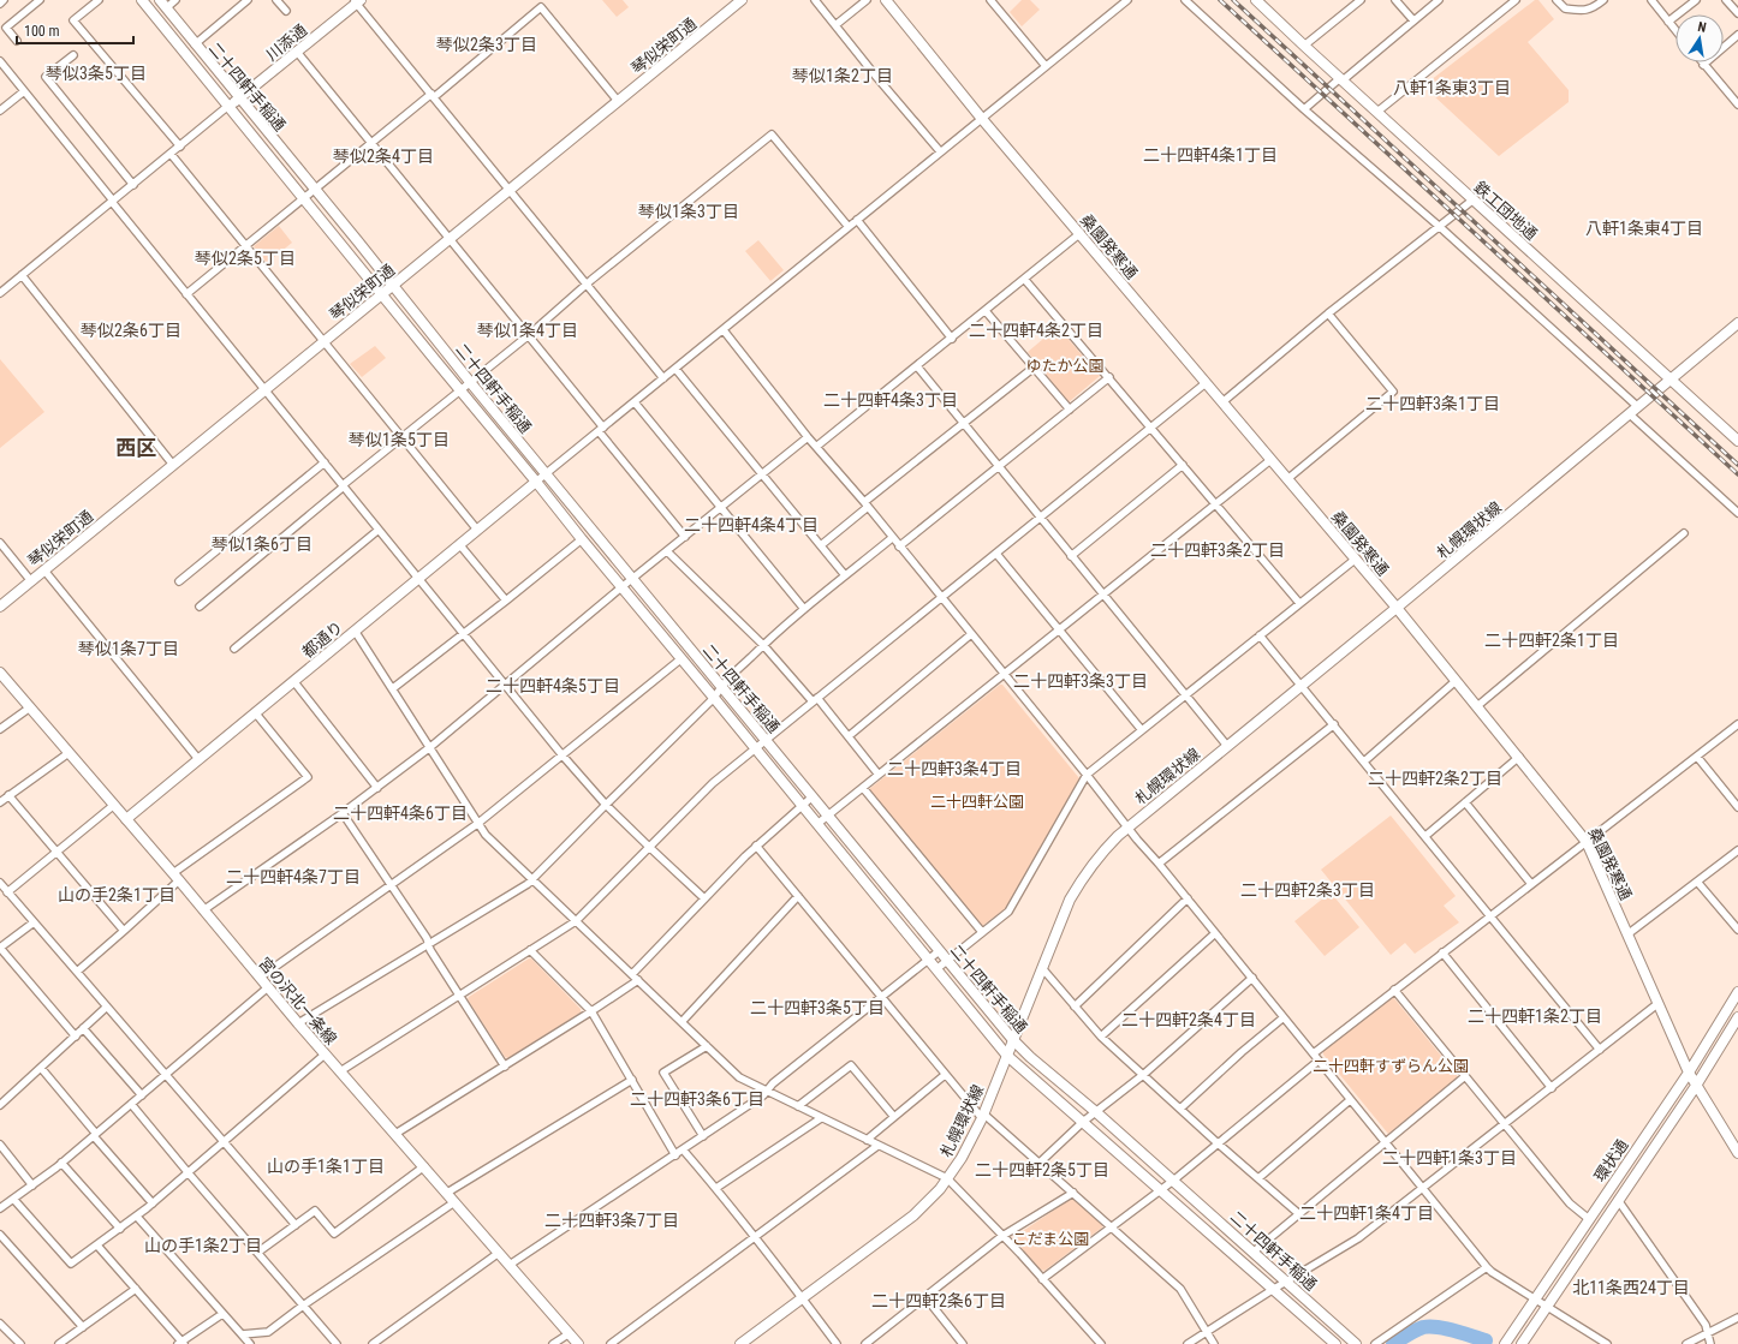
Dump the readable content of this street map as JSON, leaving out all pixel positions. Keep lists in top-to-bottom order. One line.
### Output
{"streets":{"street":["川添通","琴似栄町通","二十四軒手稲通","鉄工団地通","桑園発寒通","札幌環状線","都通り","宮の沢北一条線","環状通"]},"crossings":[["川添通","二十四軒手稲通"],["琴似栄町通","二十四軒手稲通"],["二十四軒手稲通","札幌環状線"],["二十四軒手稲通","都通り"],["鉄工団地通","札幌環状線"],["桑園発寒通","札幌環状線"],["桑園発寒通","環状通"],["都通り","宮の沢北一条線"]],"districts":["琴似2条3丁目","琴似3条5丁目","琴似1条2丁目","八軒1条東3丁目","二十四軒4条1丁目","琴似2条4丁目","琴似1条3丁目","八軒1条東4丁目","琴似2条5丁目","琴似2条6丁目","琴似1条4丁目","二十四軒4条2丁目","二十四軒4条3丁目","二十四軒3条1丁目","琴似1条5丁目","西区","二十四軒4条4丁目","琴似1条6丁目","二十四軒3条2丁目","二十四軒2条1丁目","琴似1条7丁目","二十四軒3条3丁目","二十四軒4条5丁目","二十四軒3条4丁目","二十四軒2条2丁目","二十四軒4条6丁目","二十四軒4条7丁目","二十四軒2条3丁目","山の手2条1丁目","二十四軒3条5丁目","二十四軒1条2丁目","二十四軒2条4丁目","二十四軒3条6丁目","二十四軒1条3丁目","山の手1条1丁目","二十四軒2条5丁目","二十四軒1条4丁目","二十四軒3条7丁目","山の手1条2丁目","北11条西24丁目","二十四軒2条6丁目"],"parks":["ゆたか公園","二十四軒公園","二十四軒すずらん公園","こだま公園"],"scale_bar":"100 m","north":"top"}
